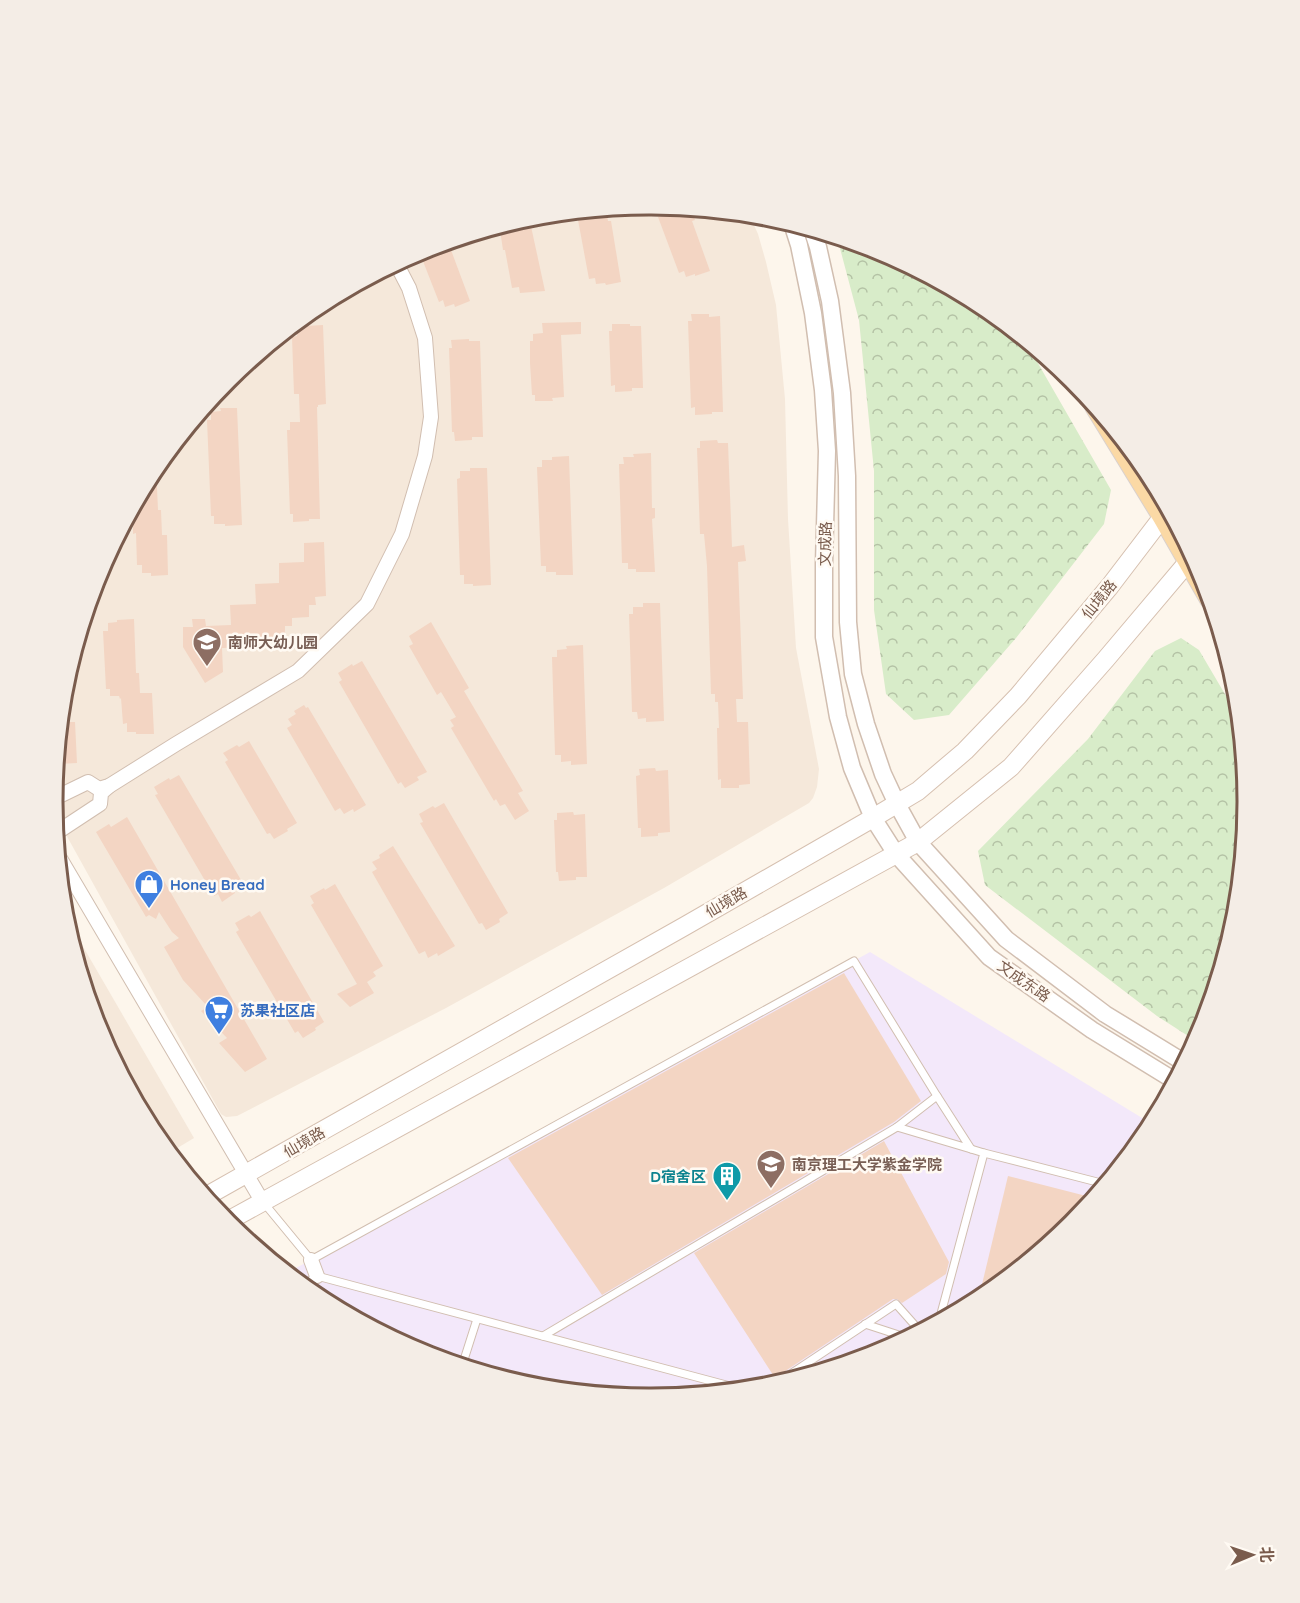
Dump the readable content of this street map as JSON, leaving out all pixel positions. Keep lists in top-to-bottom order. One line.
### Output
{"streets":{"main road":["仙境路"],"street":["文成路","文成东路"]},"crossings":[["文成路","仙境路"],["文成路","文成东路"],["仙境路","文成东路"]],"places":{"school or university":["南师大幼儿园","南京理工大学紫金学院"],"shop":["Honey Bread"],"supermarket":["苏果社区店"],"building":["D宿舍区"]},"north":"right"}
